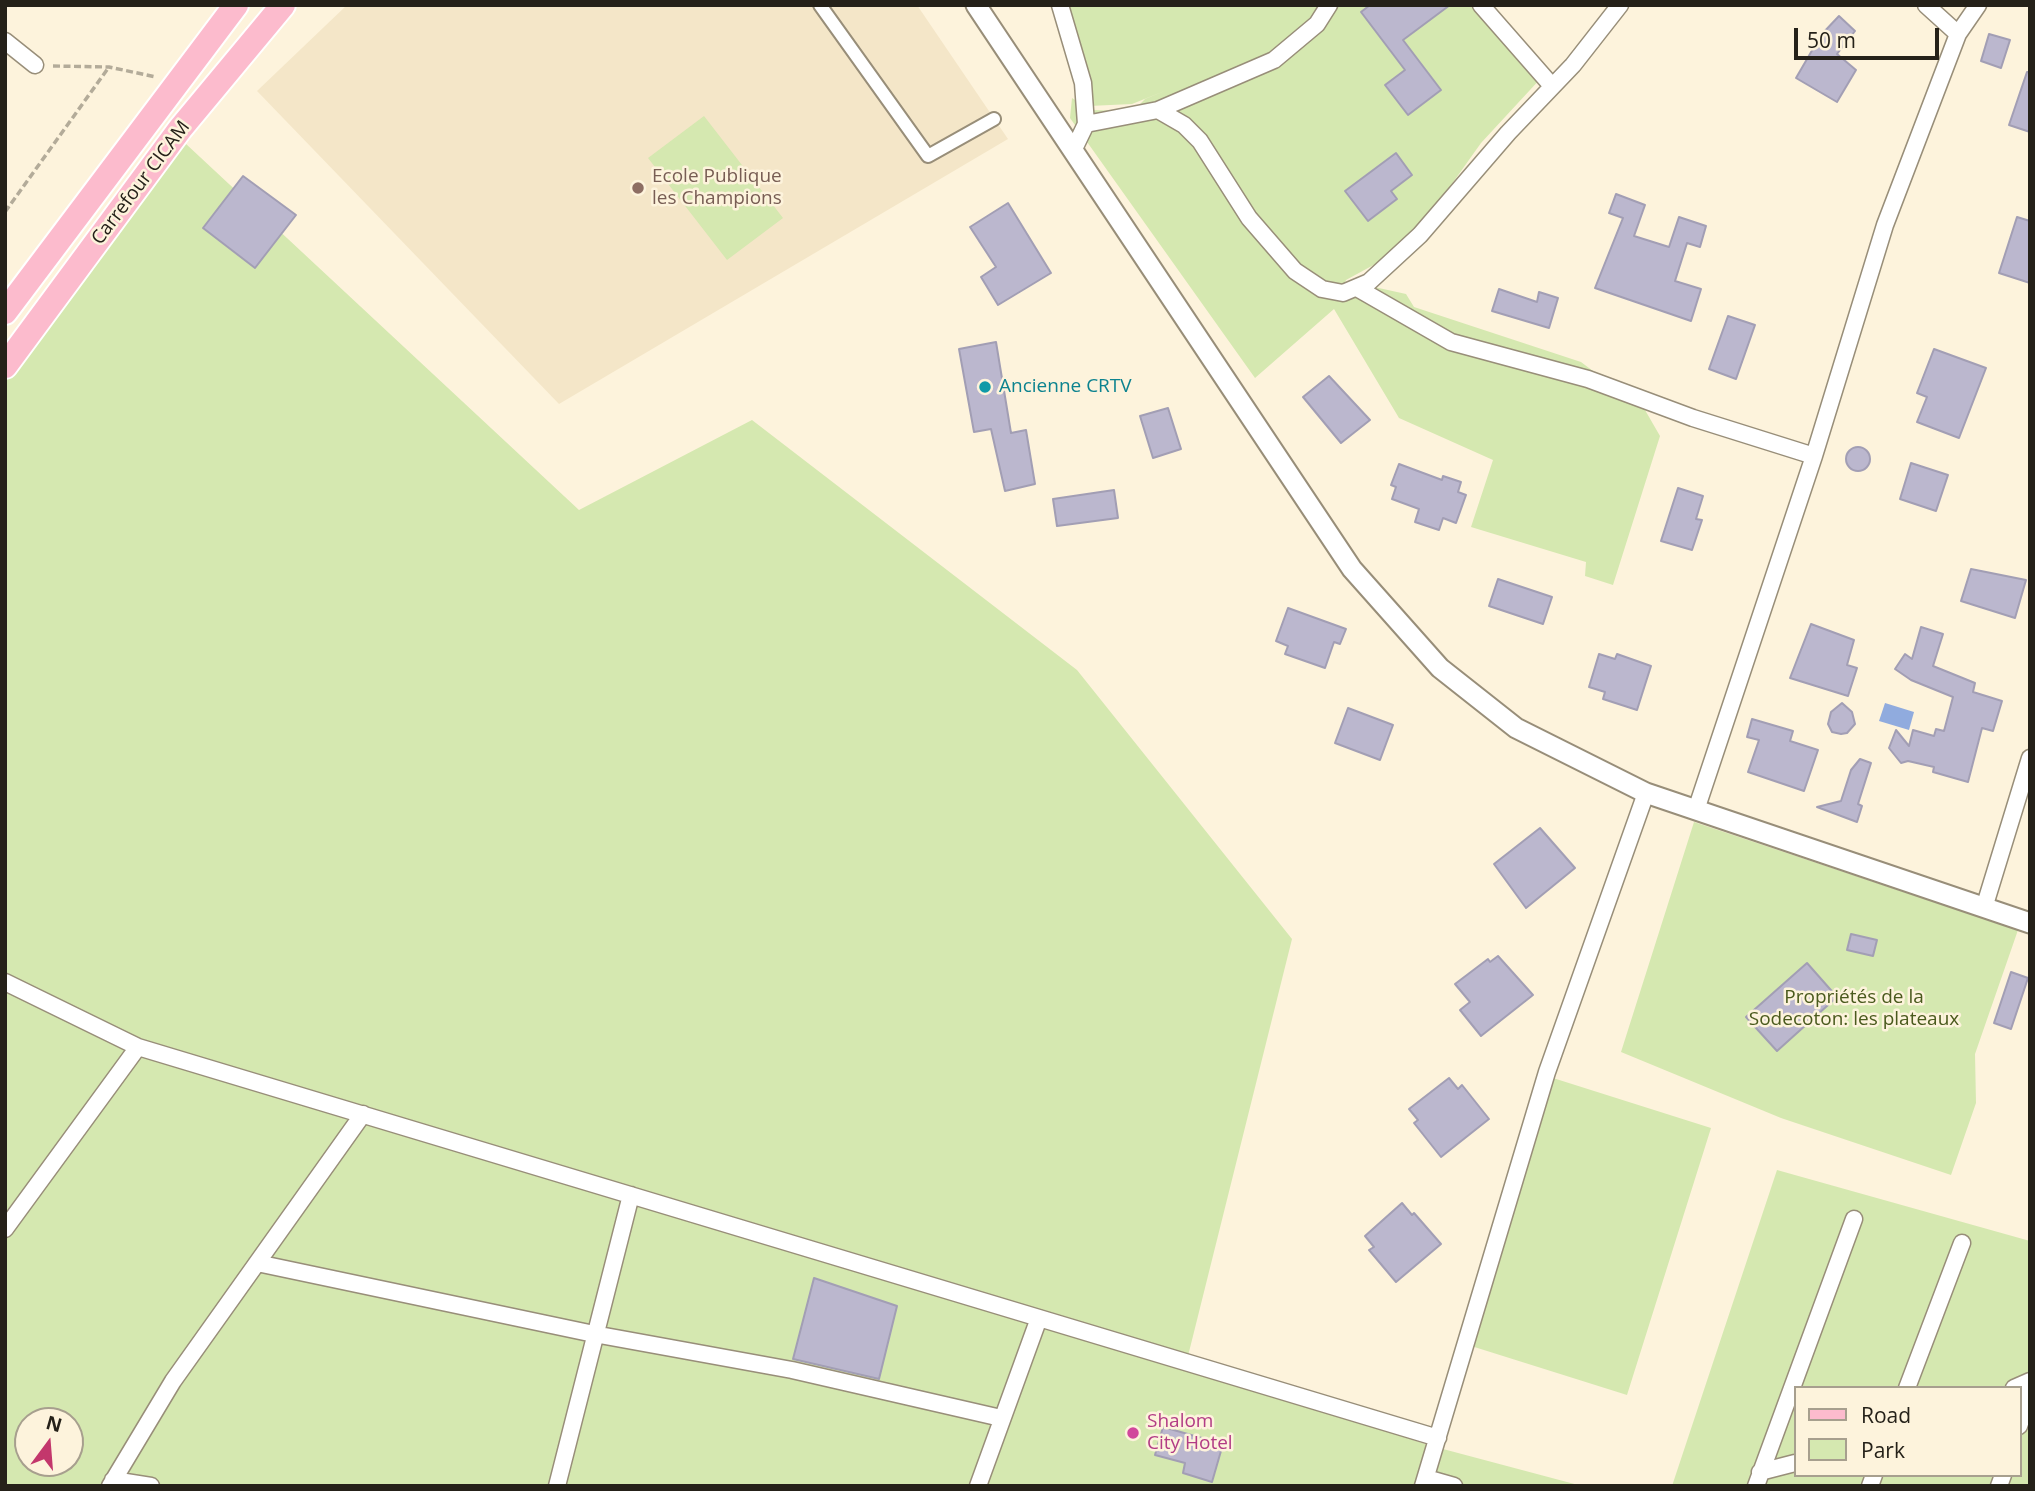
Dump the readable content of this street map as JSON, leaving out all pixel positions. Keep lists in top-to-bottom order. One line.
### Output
{"streets":{"main road":["Carrefour CICAM"]},"parks":["Propriétés de la Sodecoton: les plateaux"],"places":["Ecole Publique les Champions","Ancienne CRTV","Shalom City Hotel"],"legend":["Road","Park"],"scale_bar":"50 m","north":"top"}
